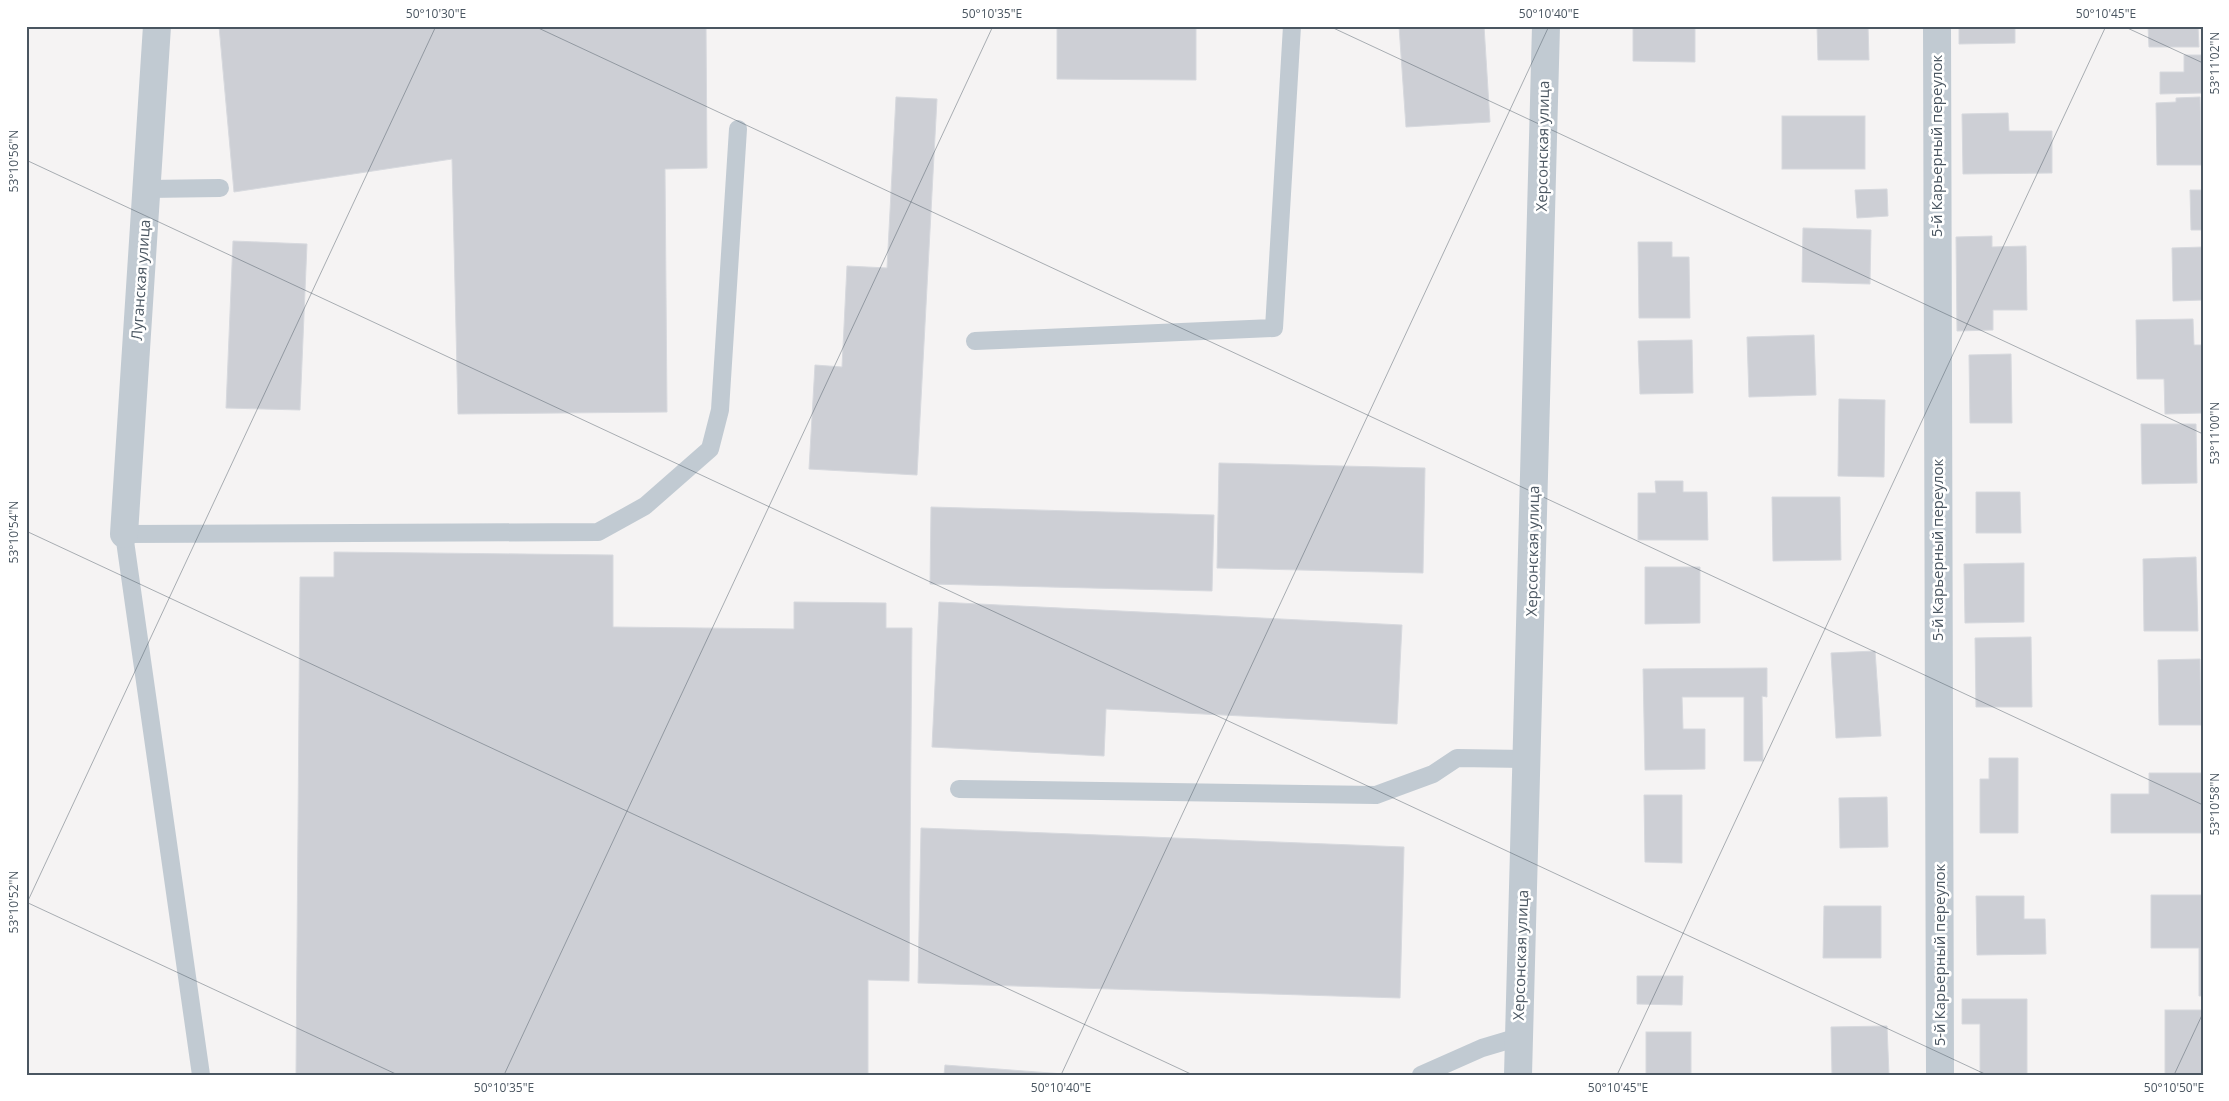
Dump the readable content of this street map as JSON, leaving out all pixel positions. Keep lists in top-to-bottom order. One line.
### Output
{"streets":{"street":["Херсонская улица","5-й Карьерный переулок","Луганская улица"]},"coordinates":["50°10'30\"E","50°10'35\"E","50°10'40\"E","50°10'45\"E","53°11'02\"N","53°10'56\"N","53°11'00\"N","53°10'54\"N","53°10'58\"N","53°10'52\"N","50°10'50\"E"]}
